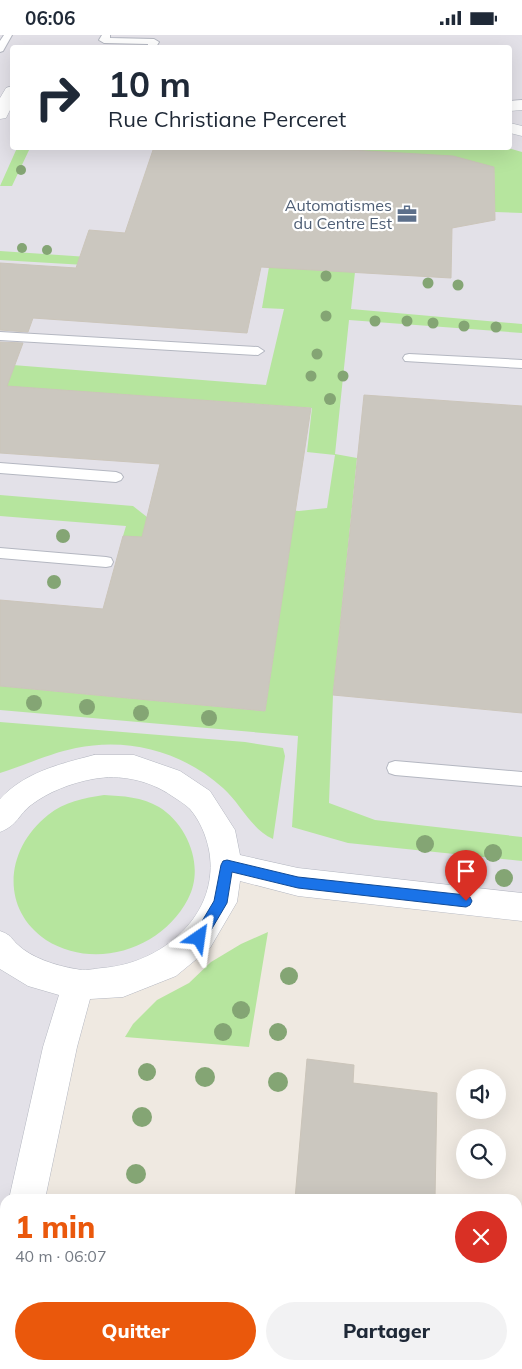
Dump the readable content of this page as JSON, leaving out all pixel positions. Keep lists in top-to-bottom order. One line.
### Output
{"places":{"office":["Automatismes du Centre Est"]},"page":{"status":"06:06","turn":["10 m","Rue Christiane Perceret"],"heading":["1 min","40 m · 06:07"],"buttons":["Quitter","Partager"]}}
